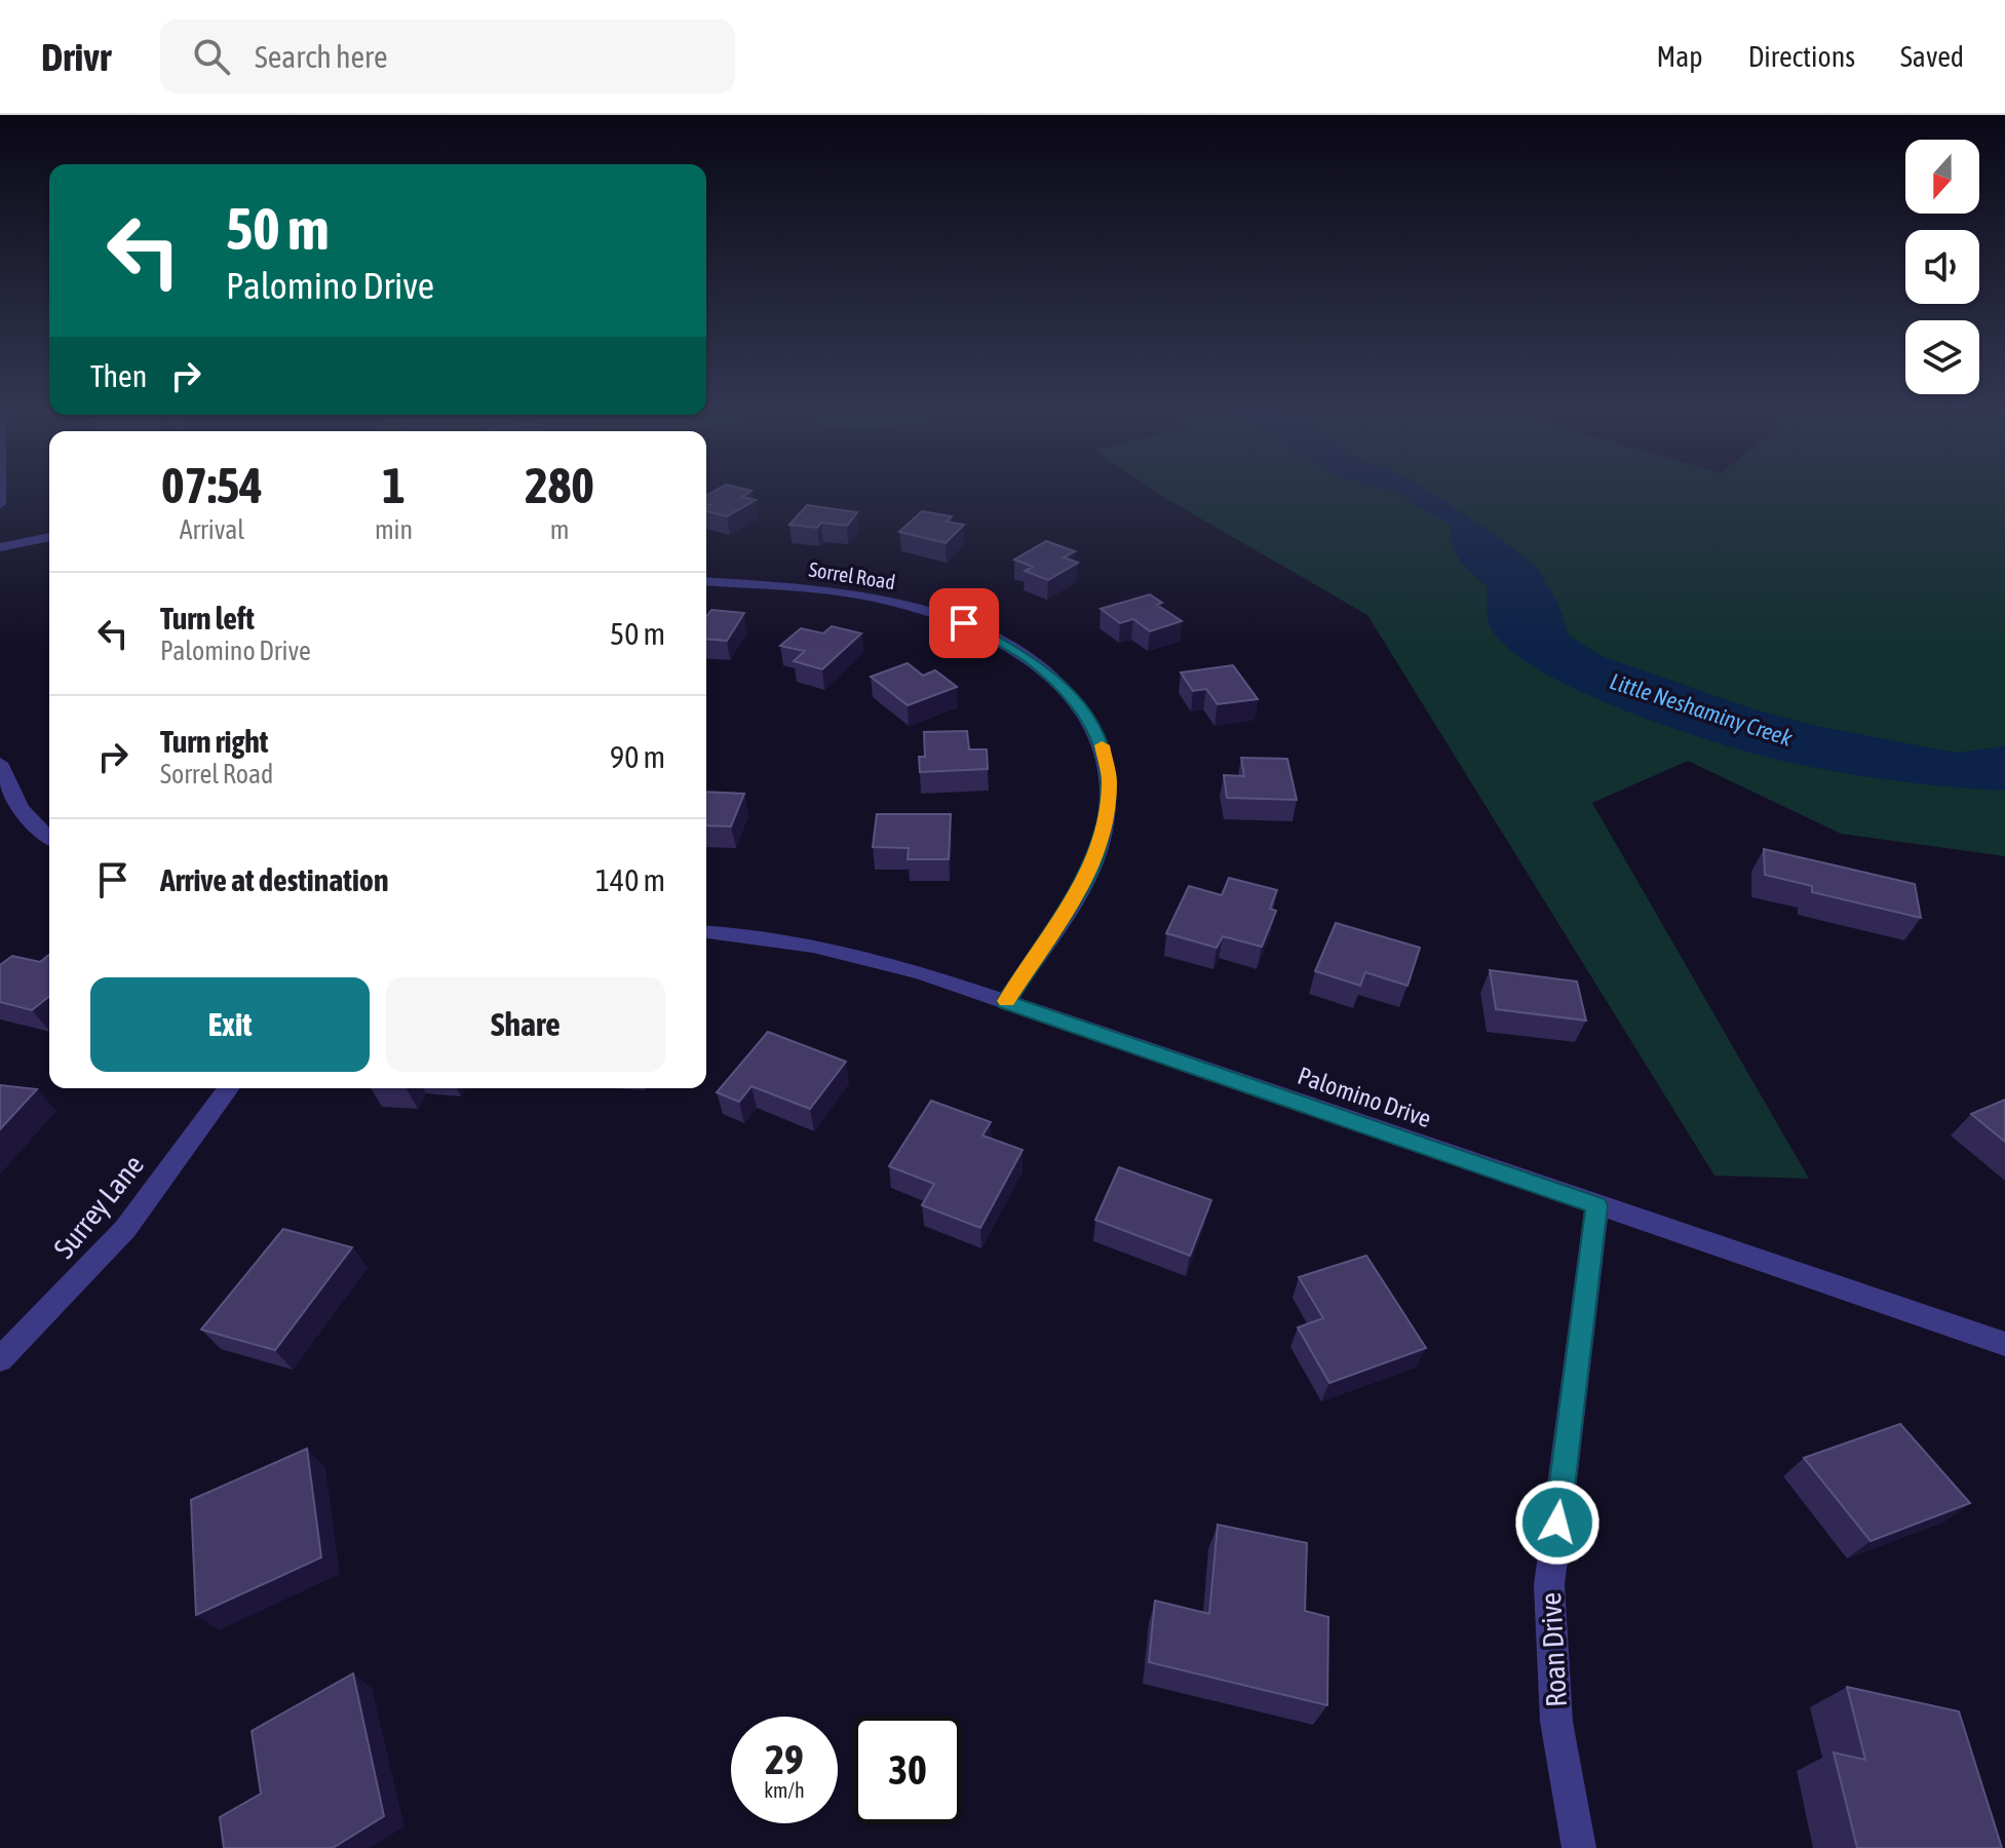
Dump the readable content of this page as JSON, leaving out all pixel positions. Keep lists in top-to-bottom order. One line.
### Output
{"streets":{"street":["Sorrel Road","Palomino Drive","Surrey Lane","Roan Drive"]},"crossings":[["Sorrel Road","Palomino Drive"],["Palomino Drive","Roan Drive"]],"water":["Little Neshaminy Creek"],"north":"bottom","page":{"header":"Drivr","search":"Search here","nav":["Map","Directions","Saved"],"turn":["50 m","Palomino Drive"],"then":"Then","eta":["07:54","Arrival","1","min","280","m"],"list":[{"name":"Turn left","note":"Palomino Drive","value":"50 m"},{"name":"Turn right","note":"Sorrel Road","value":"90 m"},{"name":"Arrive at destination","value":"140 m"}],"buttons":["Exit","Share"],"speed":"29 km/h","limit":"30"}}
